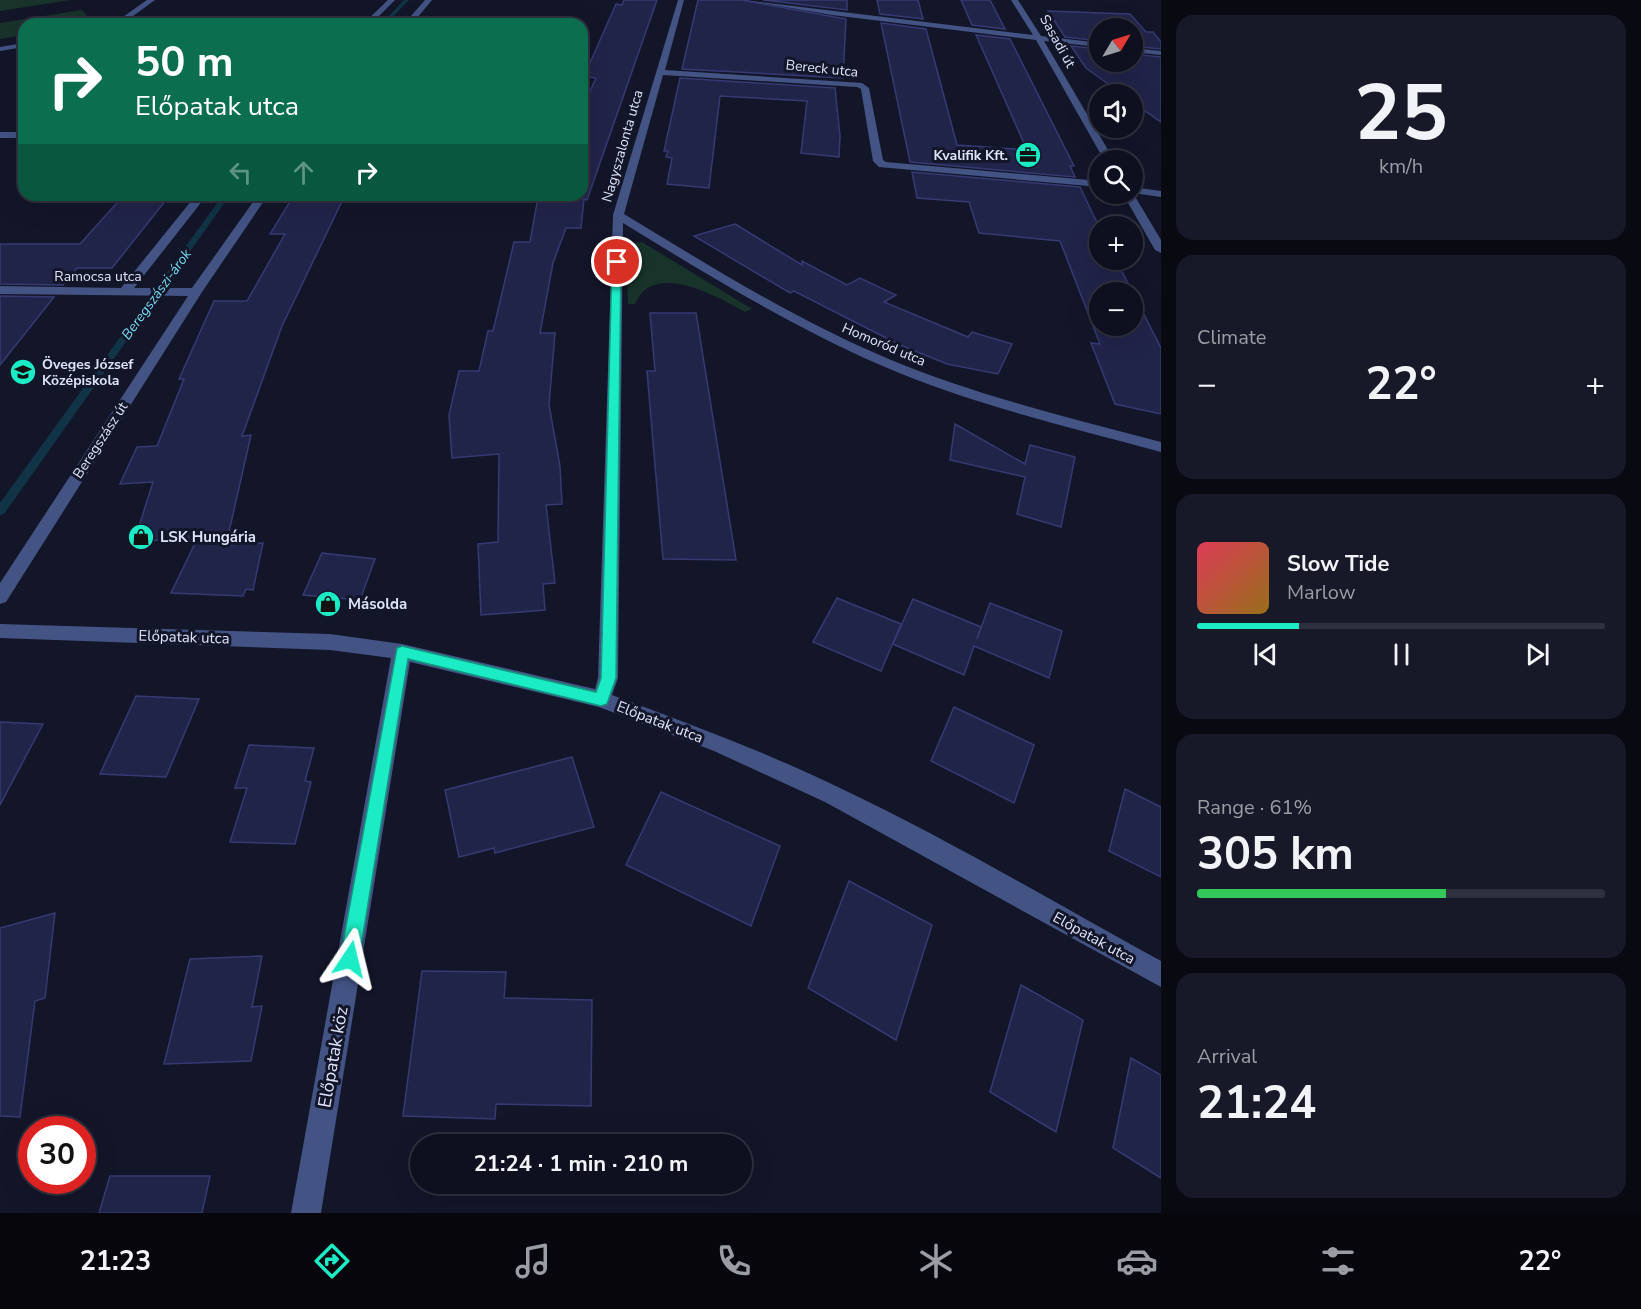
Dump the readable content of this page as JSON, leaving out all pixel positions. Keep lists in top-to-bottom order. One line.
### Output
{"streets":{"street":["Sasadi út","Bereck utca","Nagyszalonta utca","Ramocsa utca","Homoród utca","Beregszász út","Előpatak utca","Előpatak köz"]},"crossings":[["Bereck utca","Nagyszalonta utca"],["Nagyszalonta utca","Homoród utca"],["Nagyszalonta utca","Előpatak utca"],["Ramocsa utca","Beregszász út"],["Előpatak utca","Előpatak köz"]],"water":["Beregszászi-árok"],"places":{"office":["Kvalifik Kft."],"school or university":["Öveges József Középiskola"],"shop":["LSK Hungária","Másolda"]},"north":"top right","page":{"tile":[["25","km/h"],"Climate",["Range · 61%","305 km"],["Arrival","21:24"]],"map_buttons":["+","−"],"turn":["50 m","Előpatak utca"],"heat":["−","22°","+"],"song":["Slow Tide","Marlow"],"limit":"30","trip":"21:24 · 1 min · 210 m","tabs":["21:23","22°"]}}
